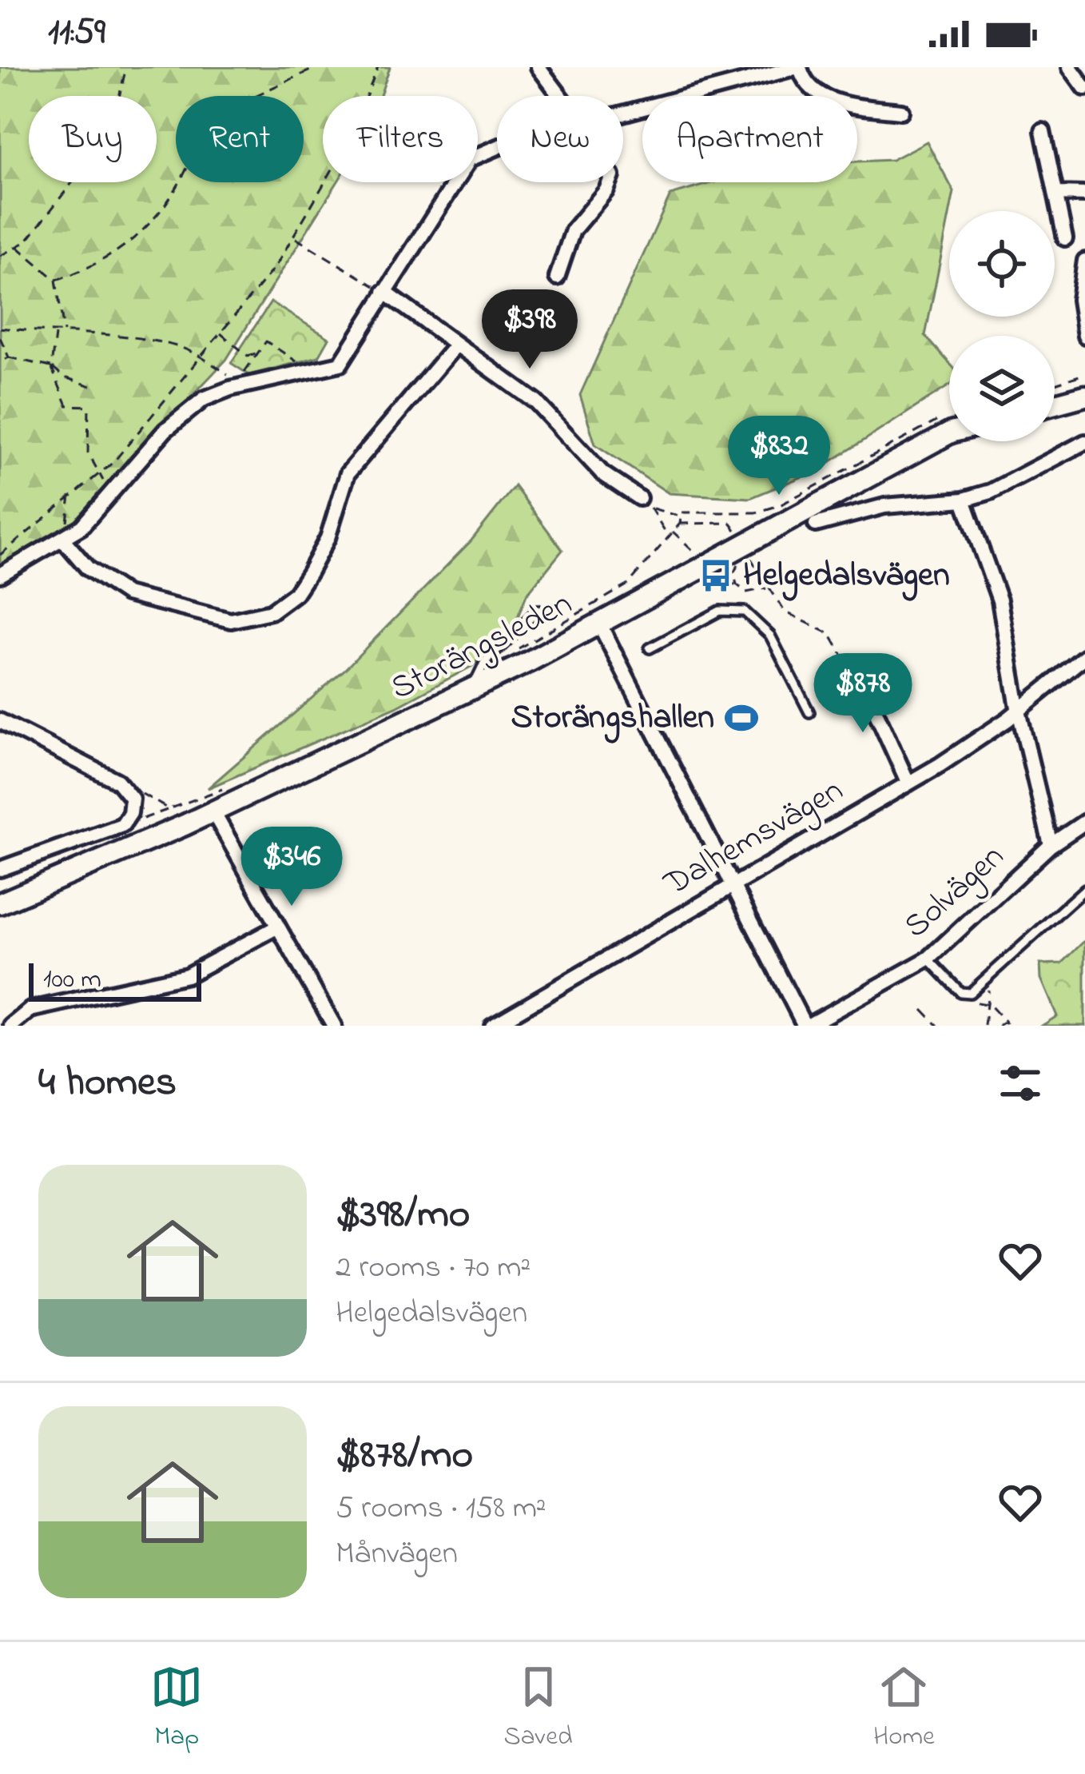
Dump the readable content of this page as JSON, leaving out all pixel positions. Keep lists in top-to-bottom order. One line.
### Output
{"streets":{"main road":["Storängsleden"],"street":["Dalhemsvägen","Solvägen"]},"places":{"bus stop":["Helgedalsvägen"],"sports":["Storängshallen"]},"scale_bar":"100 m","page":{"status":"11:59","chip":["Buy","Rent","Filters","New","Apartment"],"price":["$398","$832","$878","$346"],"scale":"100 m","heading":"4 homes","list":[{"name":"$398/mo","note":"2 rooms · 70 m² · Helgedalsvägen"},{"name":"$878/mo","note":"5 rooms · 158 m² · Månvägen"}],"tabs":["Map","Saved","Home"]}}
